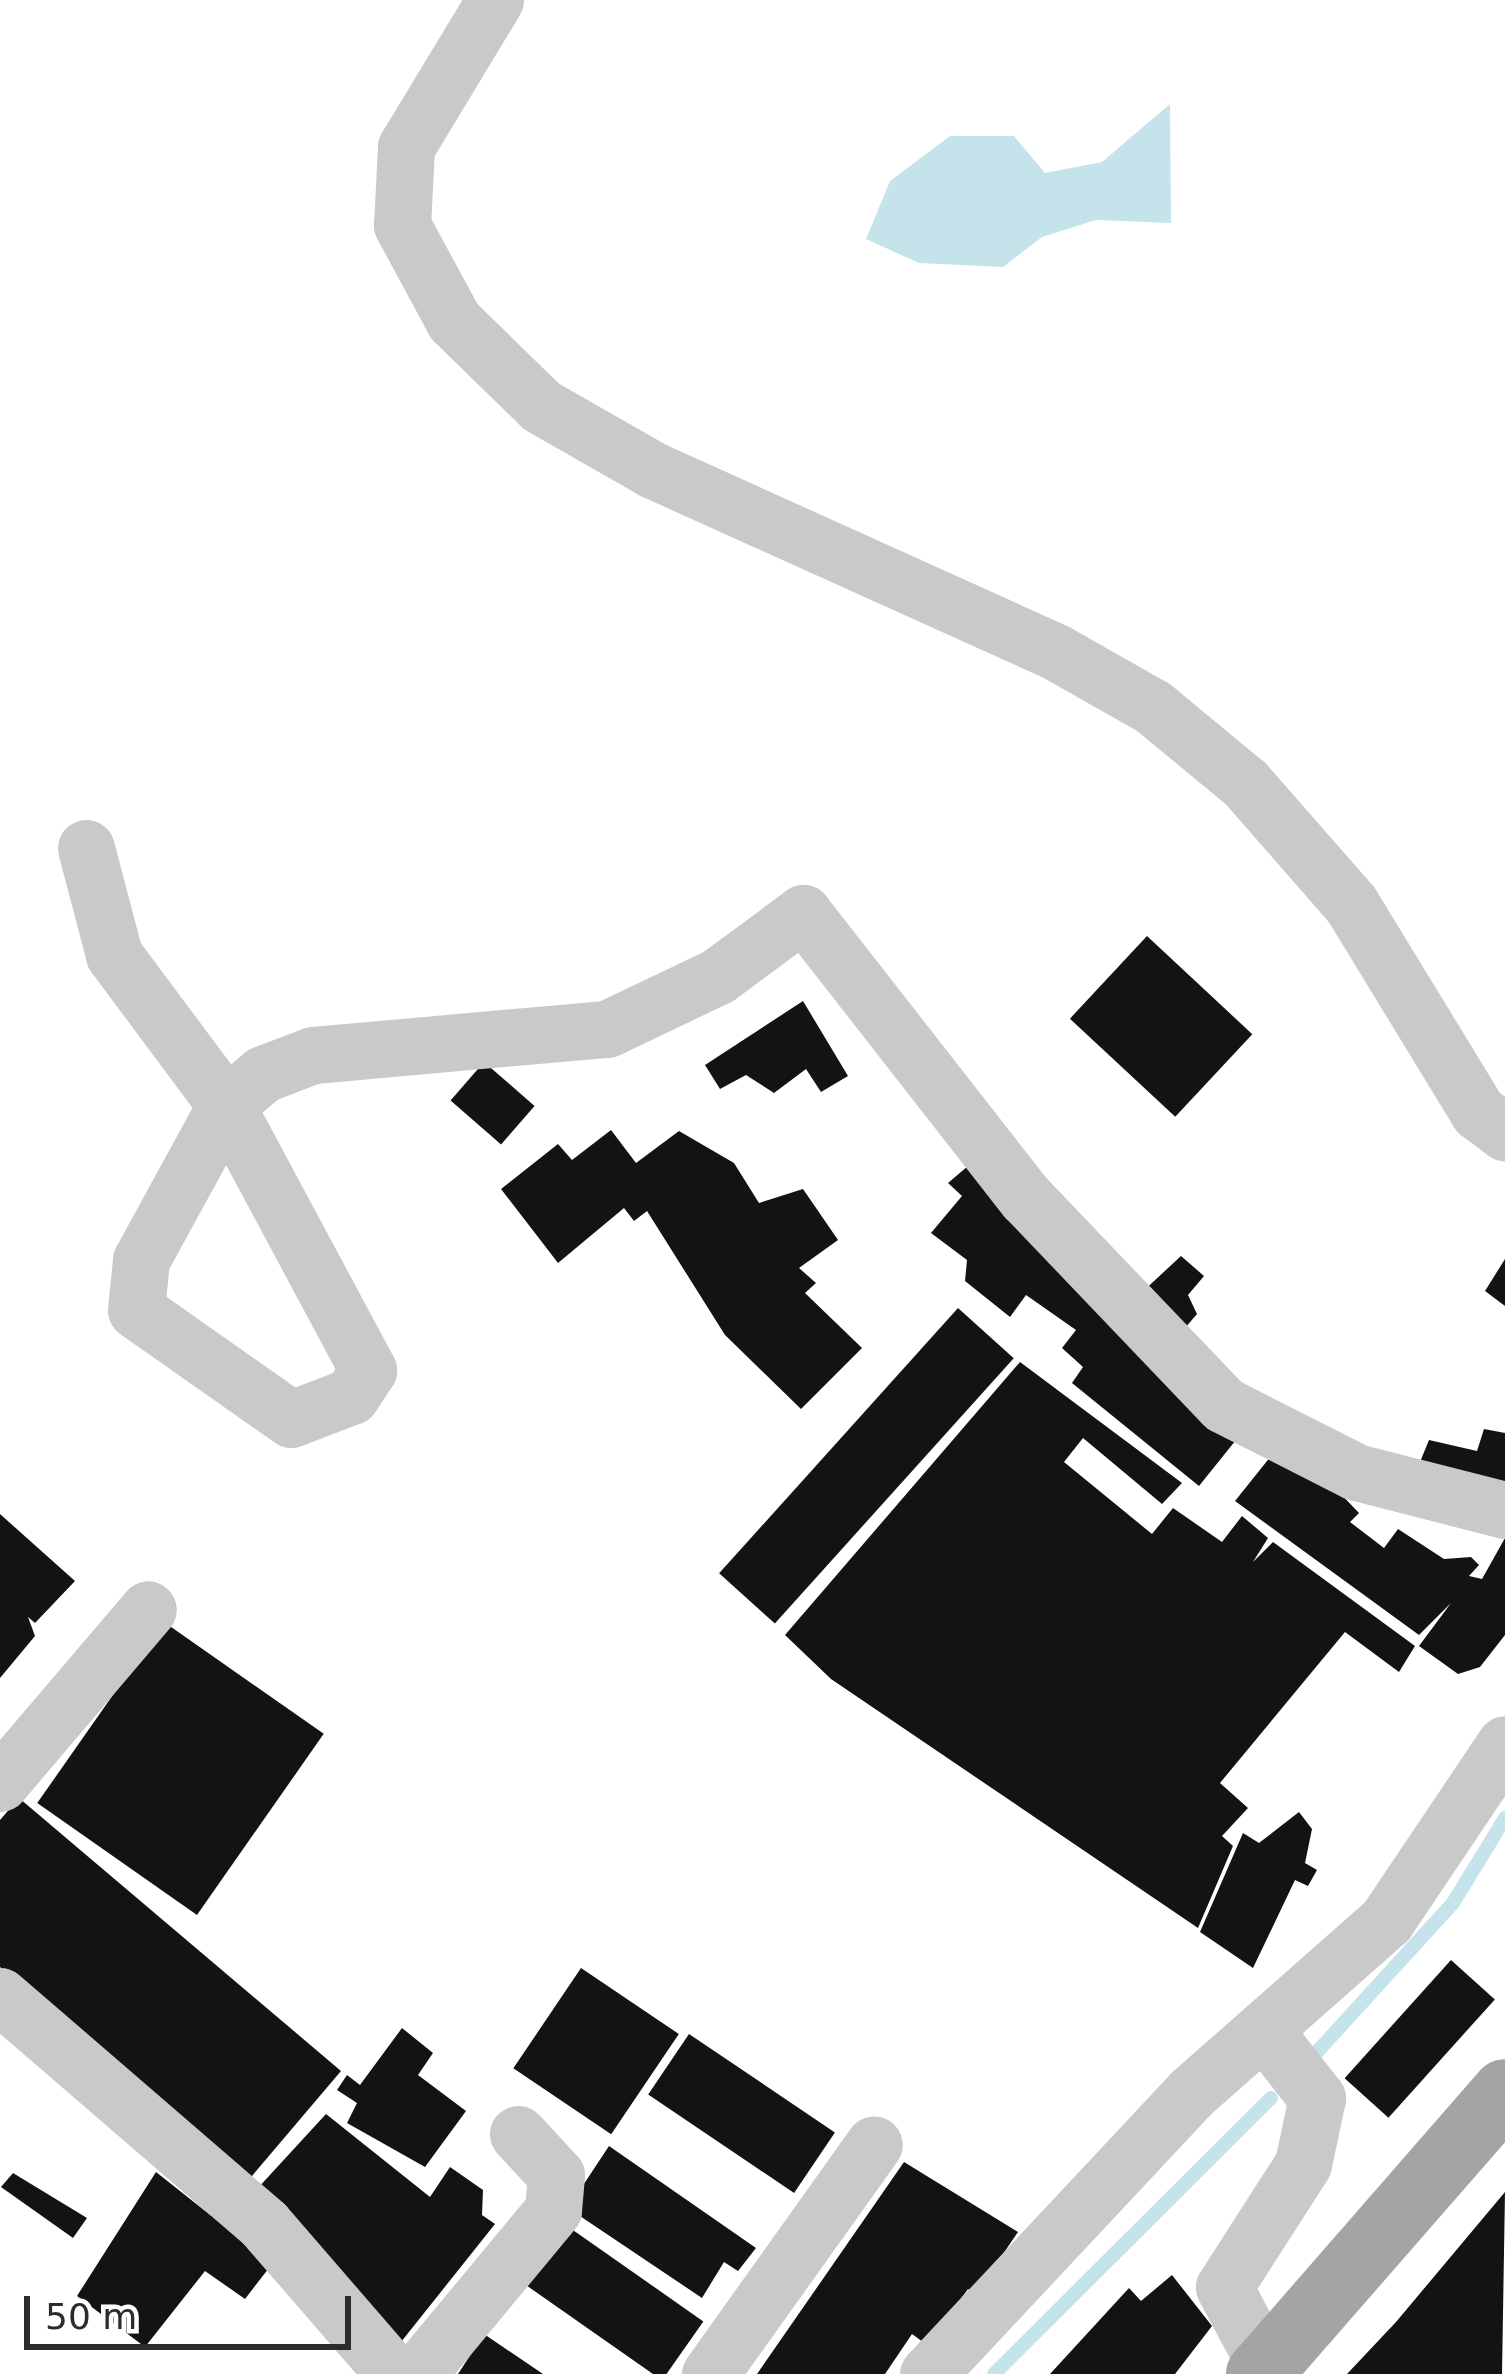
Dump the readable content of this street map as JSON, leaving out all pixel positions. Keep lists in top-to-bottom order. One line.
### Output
{"scale_bar":"50 m"}
